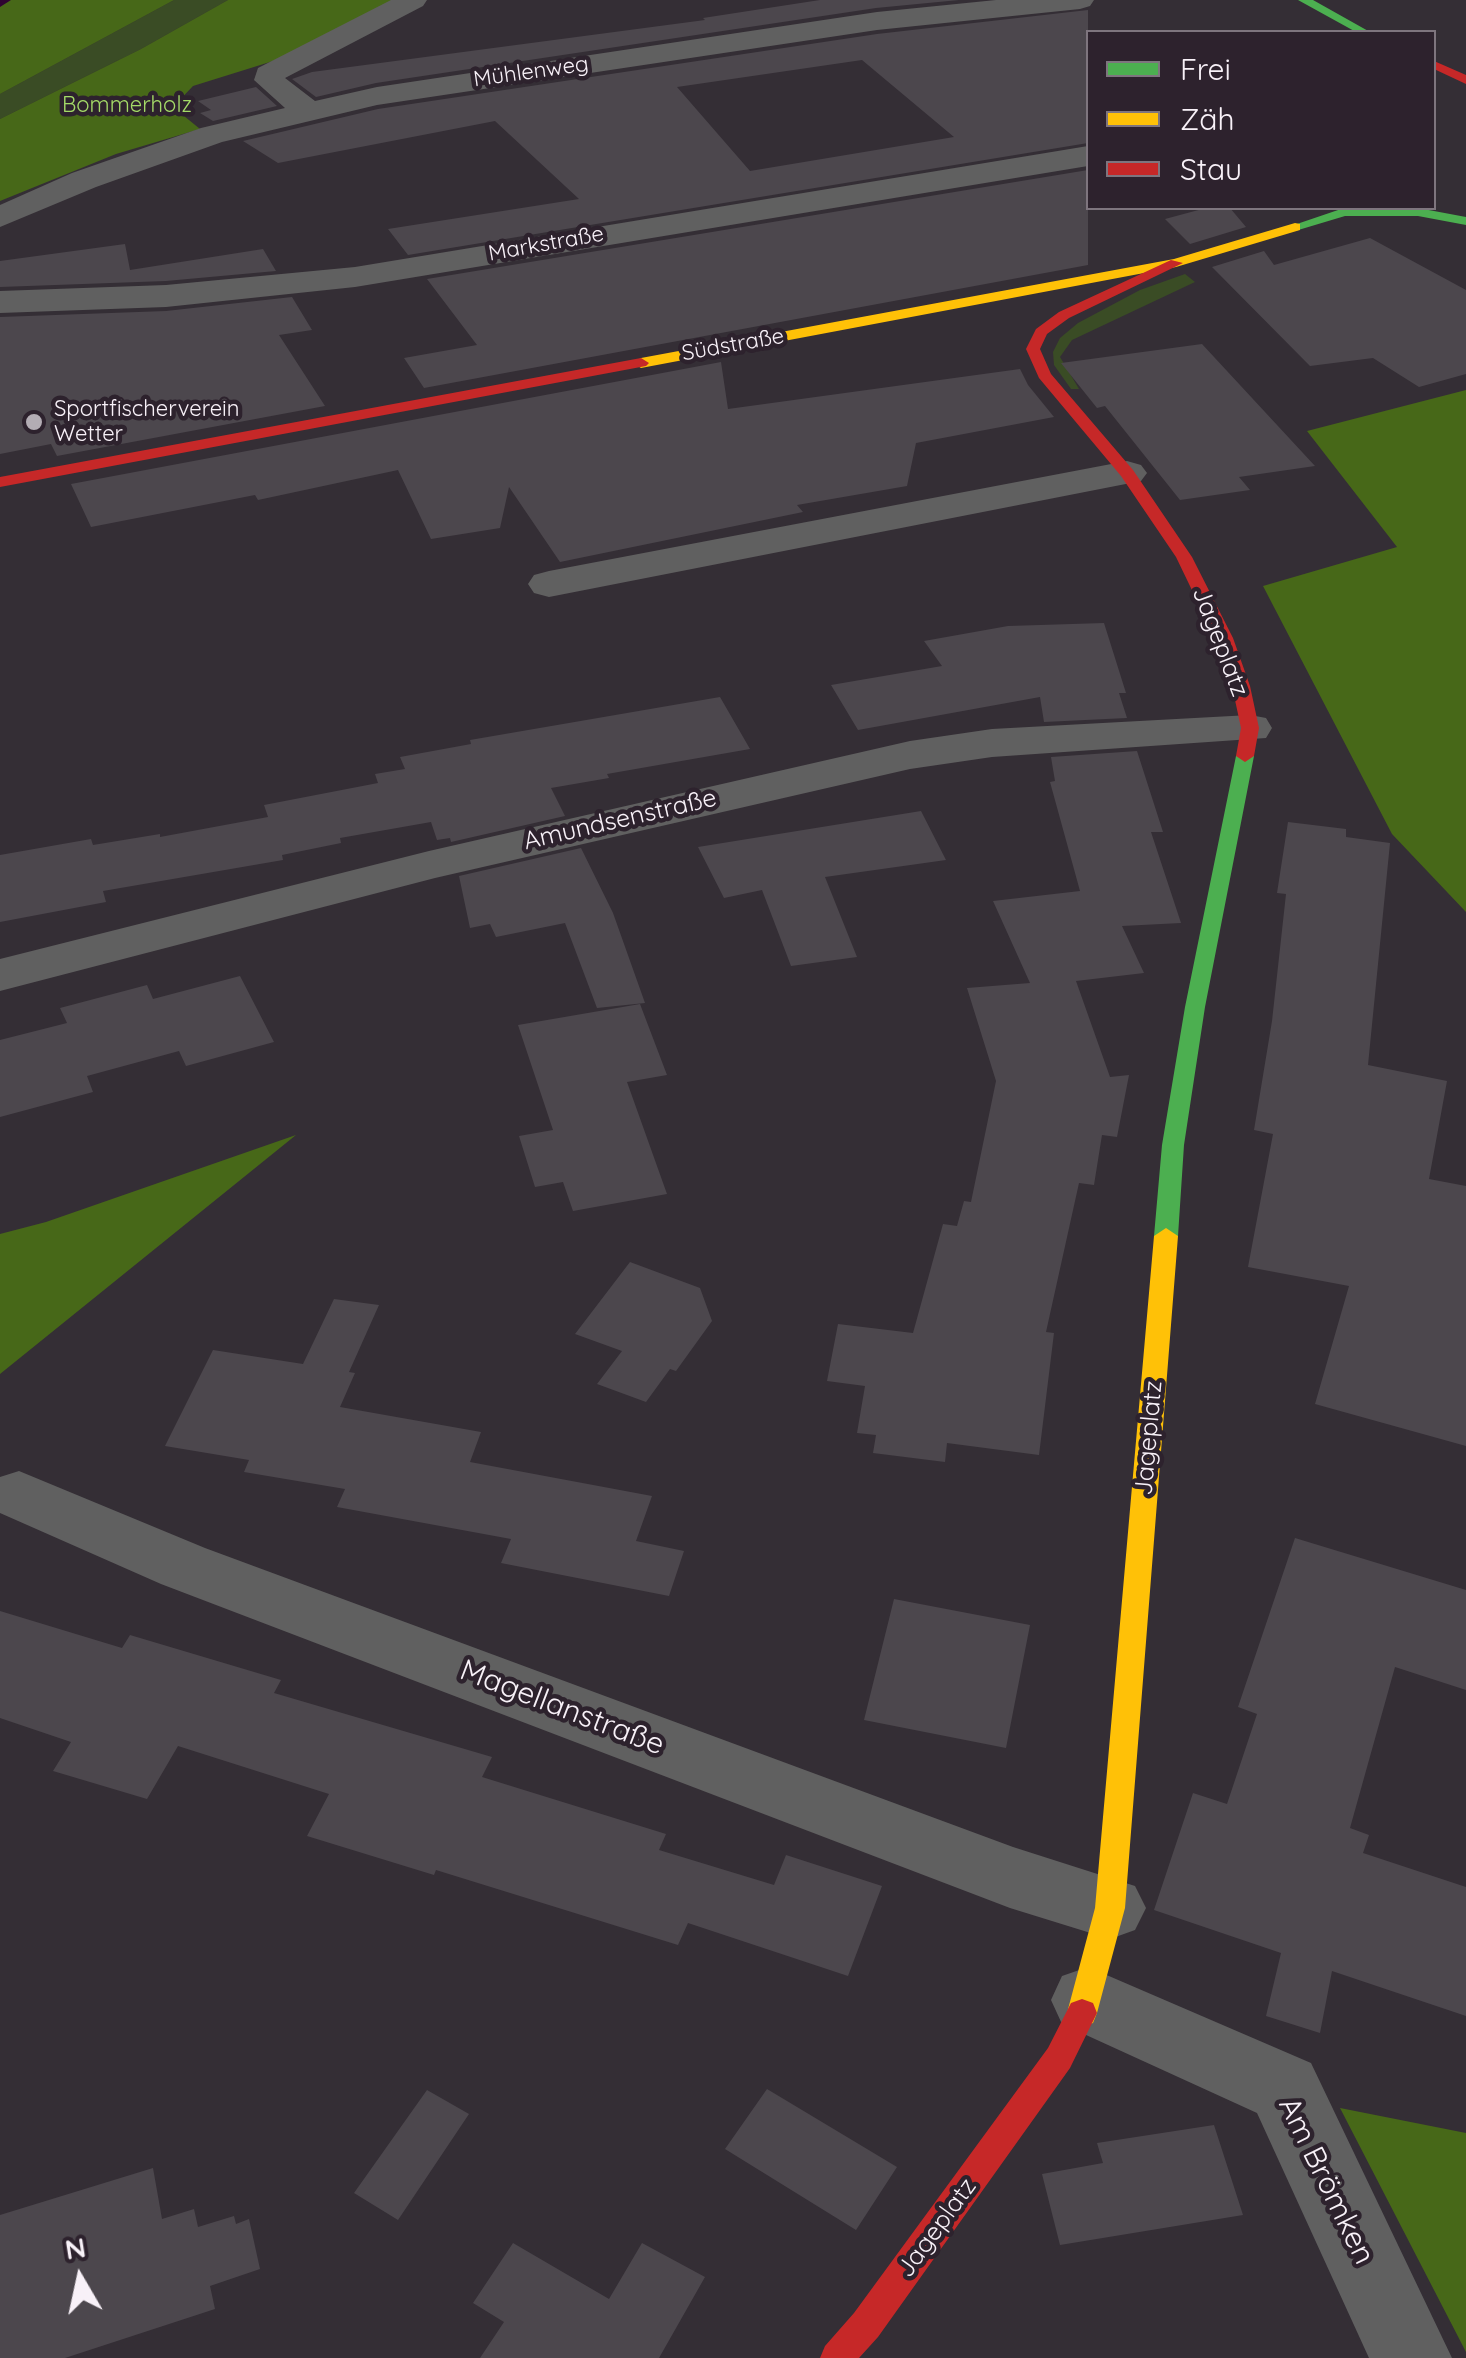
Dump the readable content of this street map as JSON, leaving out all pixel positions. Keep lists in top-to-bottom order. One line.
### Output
{"streets":{"street":["Mühlenweg","Markstraße","Südstraße","Jageplatz","Amundsenstraße","Magellanstraße","Am Brömken"]},"crossings":[["Südstraße","Jageplatz"],["Jageplatz","Amundsenstraße"],["Jageplatz","Magellanstraße"],["Jageplatz","Am Brömken"]],"parks":["Bommerholz"],"places":["Sportfischerverein Wetter"],"legend":["Frei","Zäh","Stau"],"north":"top"}
